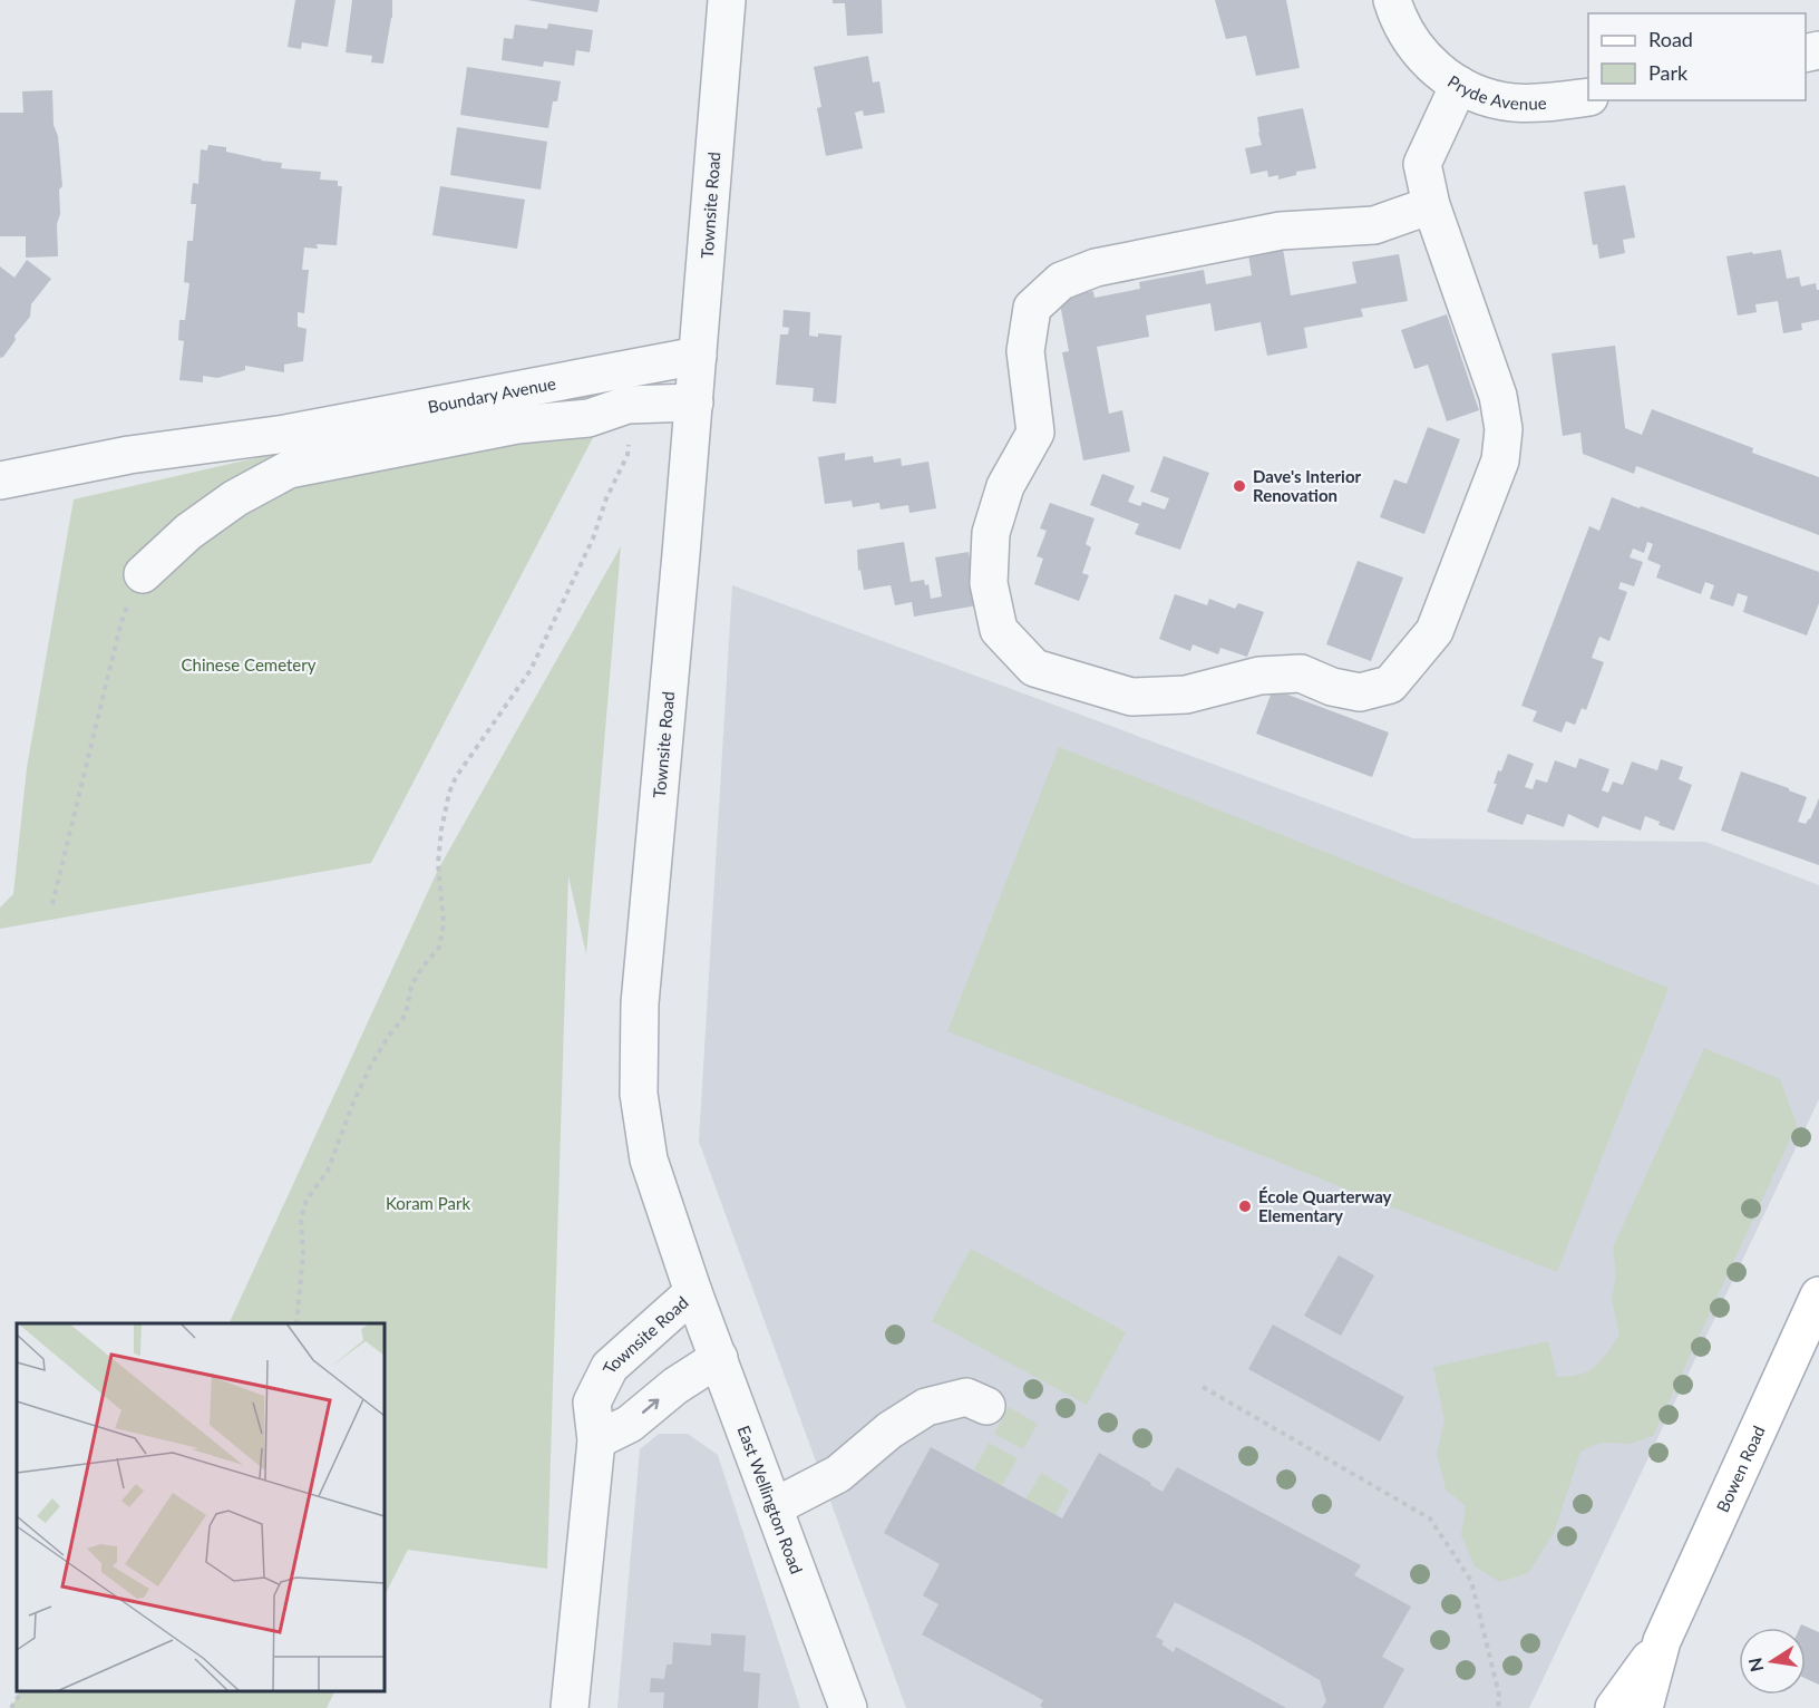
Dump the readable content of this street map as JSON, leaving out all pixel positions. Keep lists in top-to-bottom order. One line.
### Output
{"streets":{"main road":["Bowen Road"],"street":["Pryde Avenue","Townsite Road","Boundary Avenue","East Wellington Road"]},"crossings":[["Townsite Road","Boundary Avenue"],["Townsite Road","East Wellington Road"]],"parks":["Chinese Cemetery","Koram Park"],"places":["Dave's Interior Renovation","École Quarterway Elementary"],"legend":["Road","Park"],"north":"left"}
